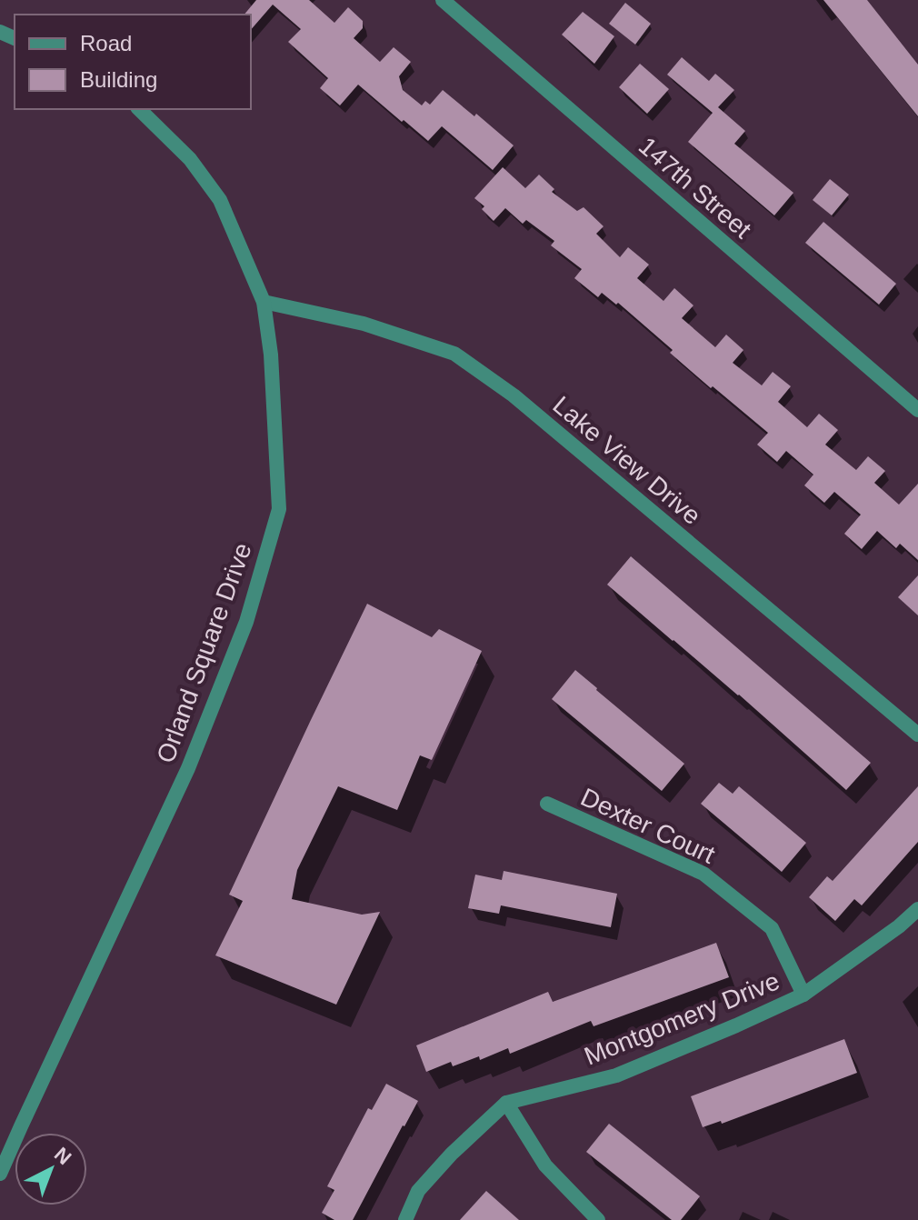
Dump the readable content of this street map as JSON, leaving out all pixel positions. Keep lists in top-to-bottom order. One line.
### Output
{"streets":{"street":["147th Street","Lake View Drive","Orland Square Drive","Dexter Court","Montgomery Drive"]},"crossings":[["Lake View Drive","Orland Square Drive"],["Dexter Court","Montgomery Drive"]],"legend":["Road","Building"],"north":"top right"}
